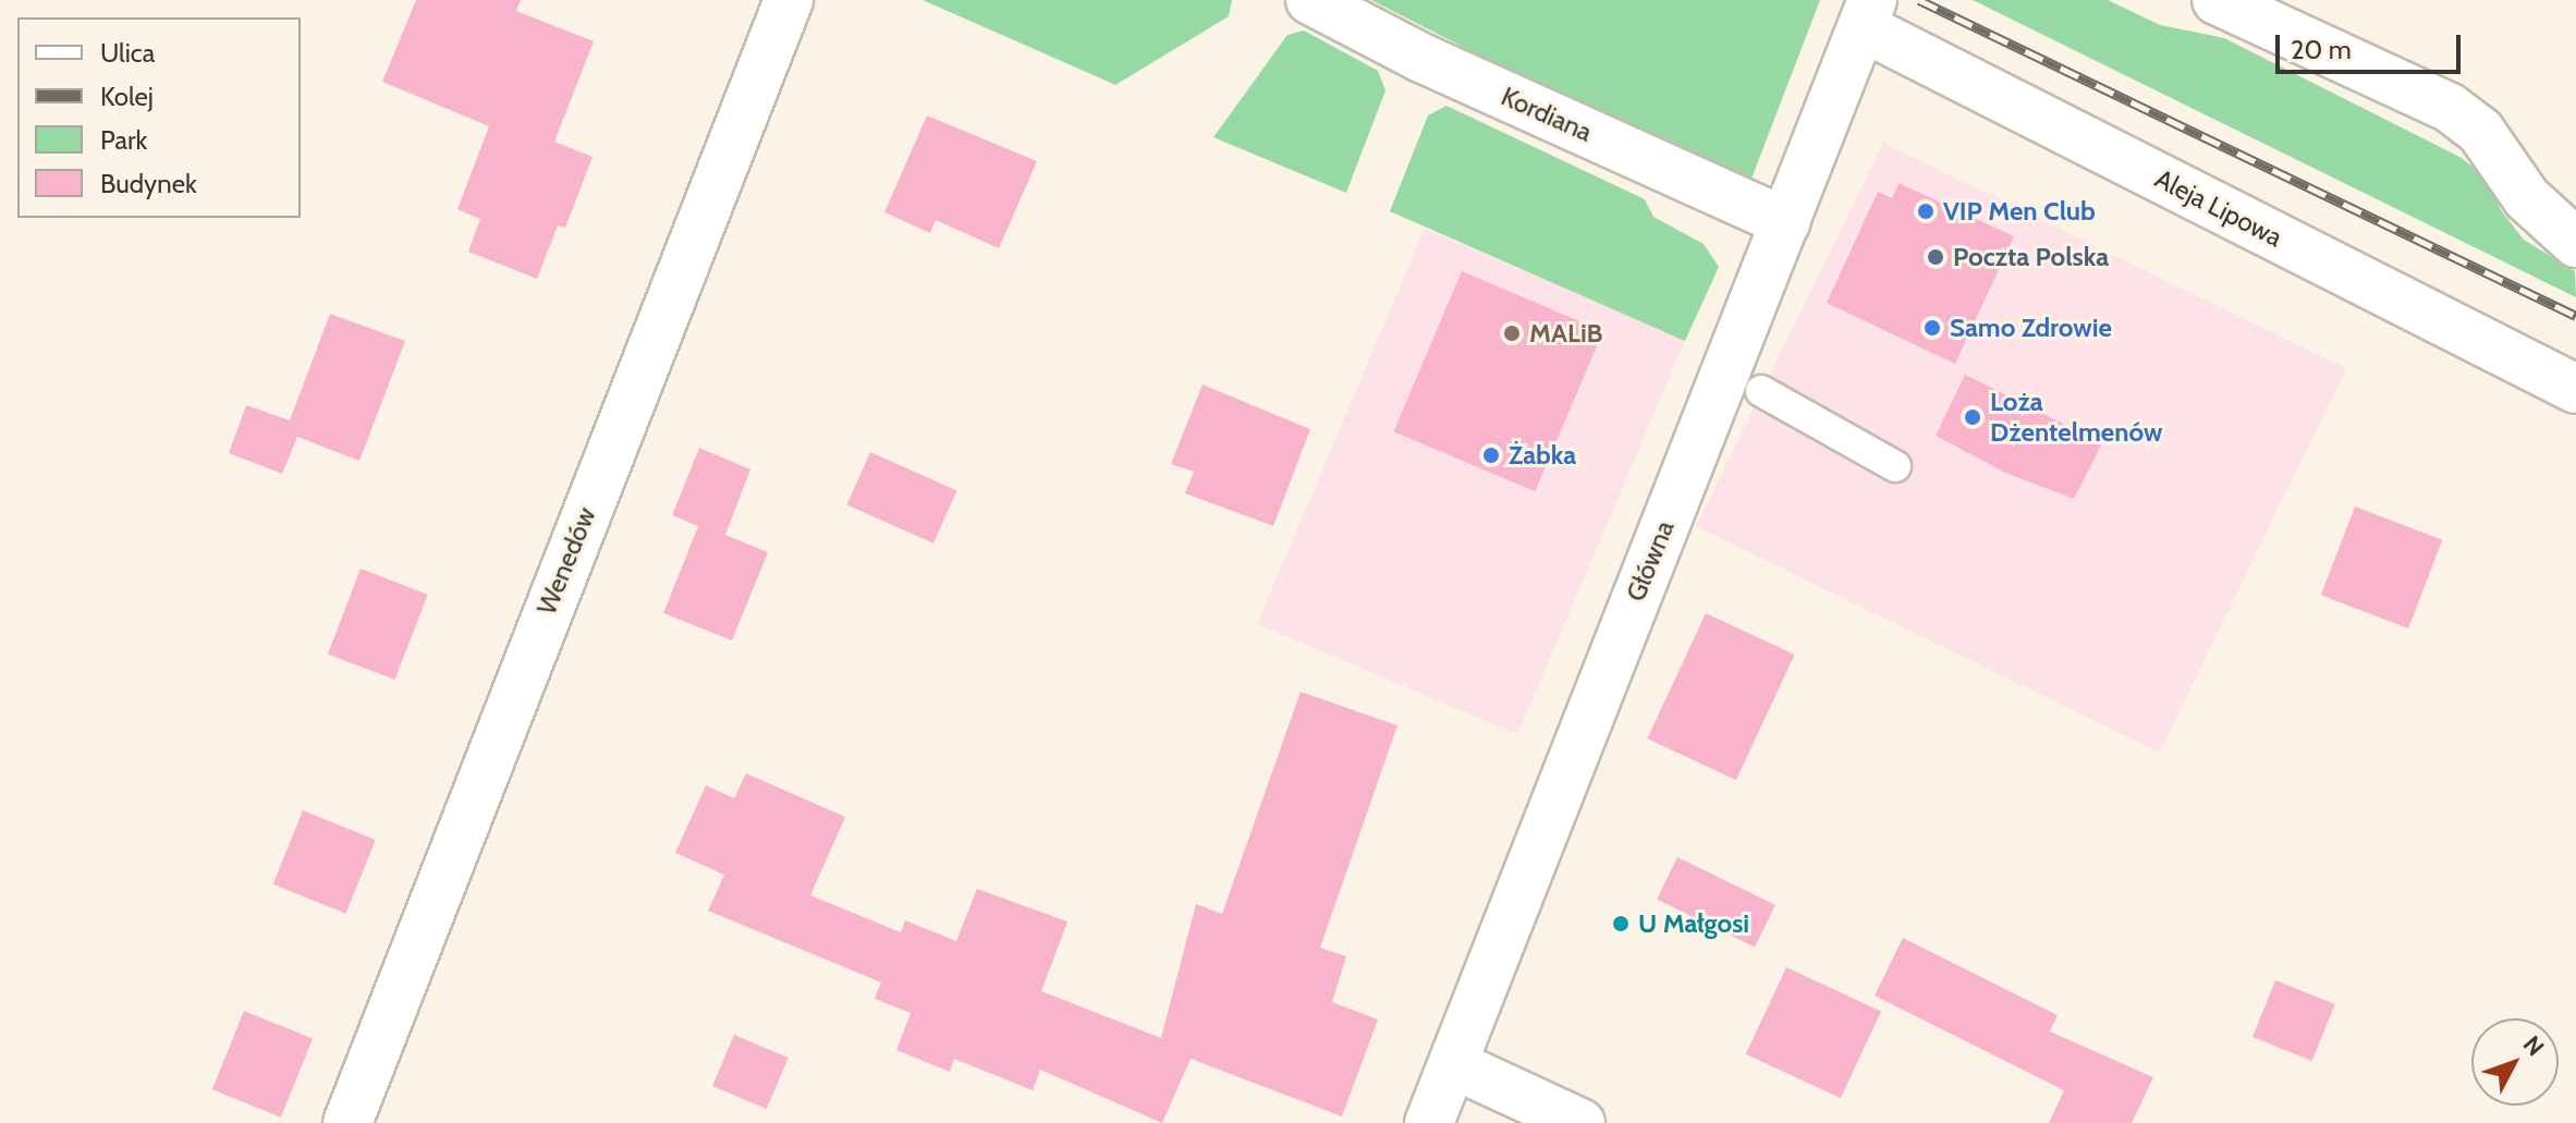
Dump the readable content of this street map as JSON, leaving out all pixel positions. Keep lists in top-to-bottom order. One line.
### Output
{"streets":{"street":["Kordiana","Aleja Lipowa","Wenedów","Główna"]},"crossings":[["Kordiana","Główna"],["Aleja Lipowa","Główna"]],"places":["VIP Men Club","Poczta Polska","Samo Zdrowie","MALiB","Loża Dżentelmenów","Żabka","U Małgosi"],"legend":["Ulica","Kolej","Park","Budynek"],"scale_bar":"20 m","north":"top right"}
